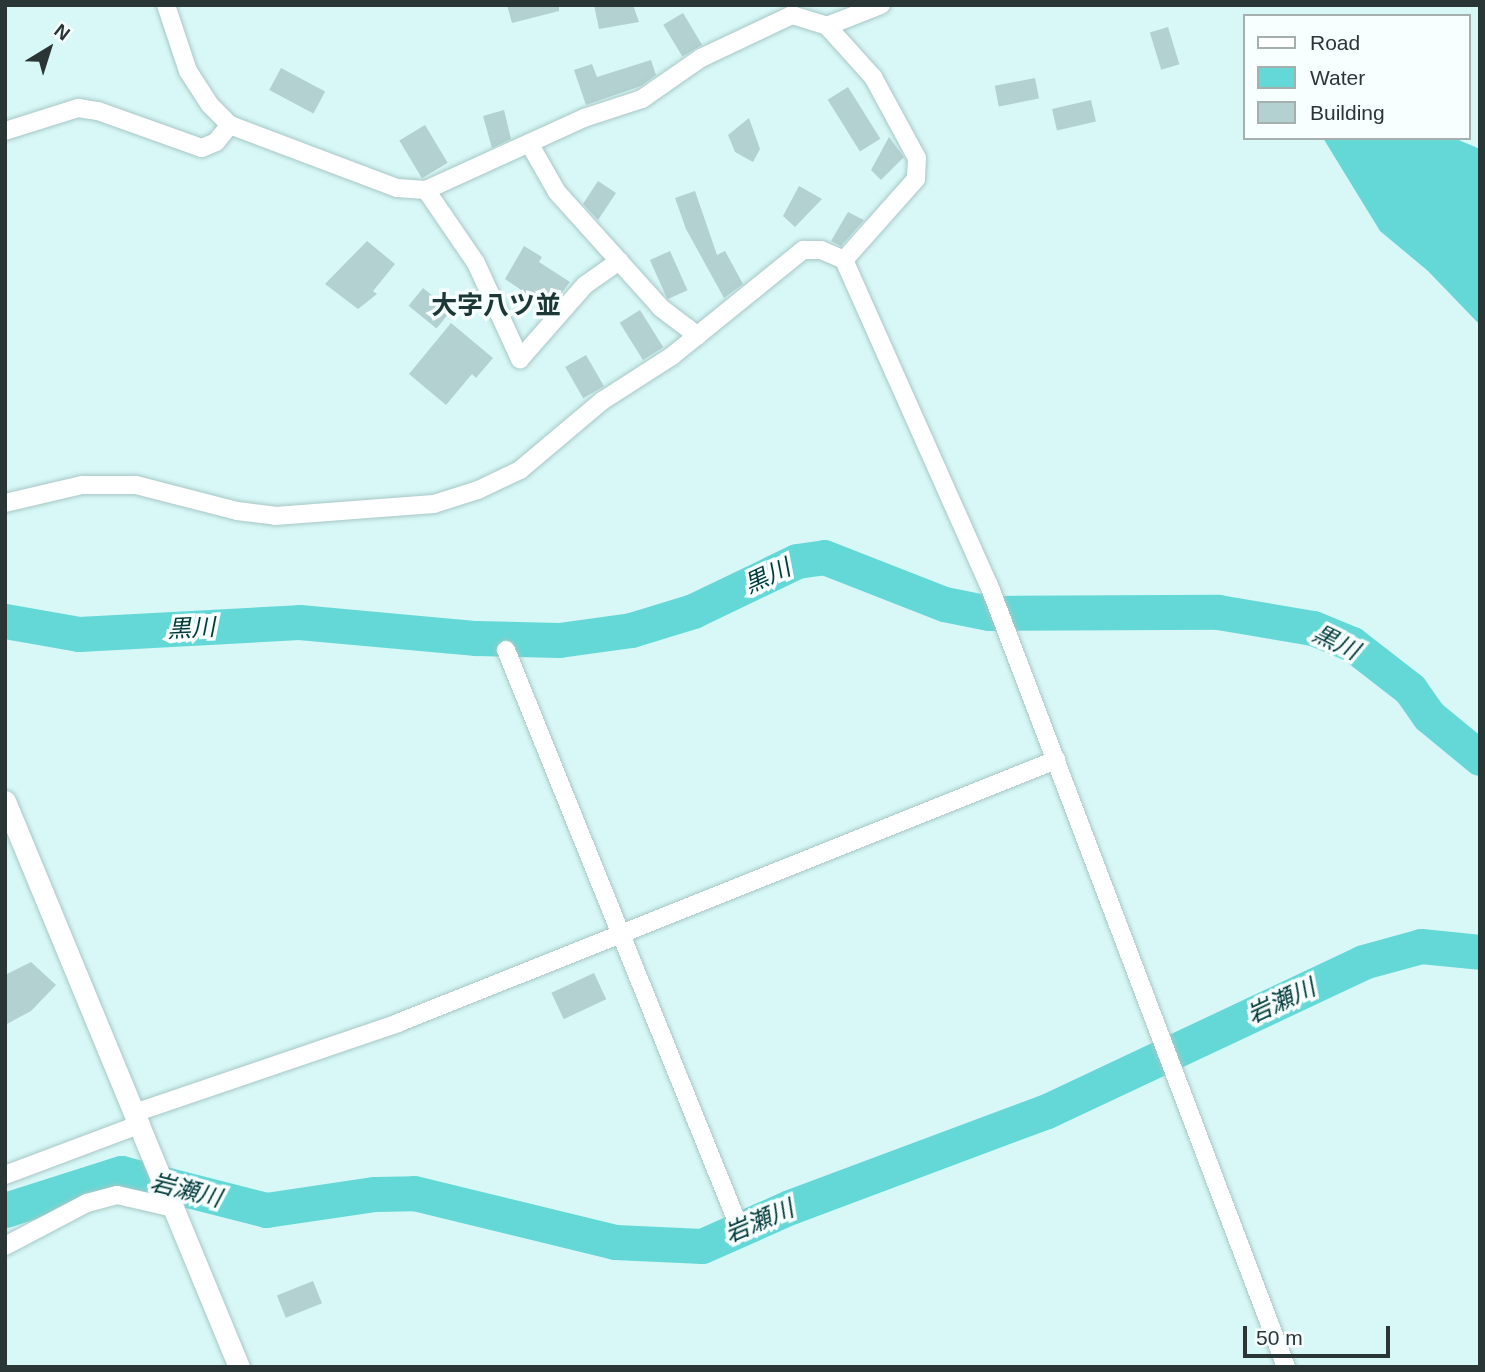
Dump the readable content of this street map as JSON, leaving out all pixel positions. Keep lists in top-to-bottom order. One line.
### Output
{"districts":["大字八ツ並"],"water":["黒川","岩瀬川"],"legend":["Road","Water","Building"],"scale_bar":"50 m","north":"top right"}
